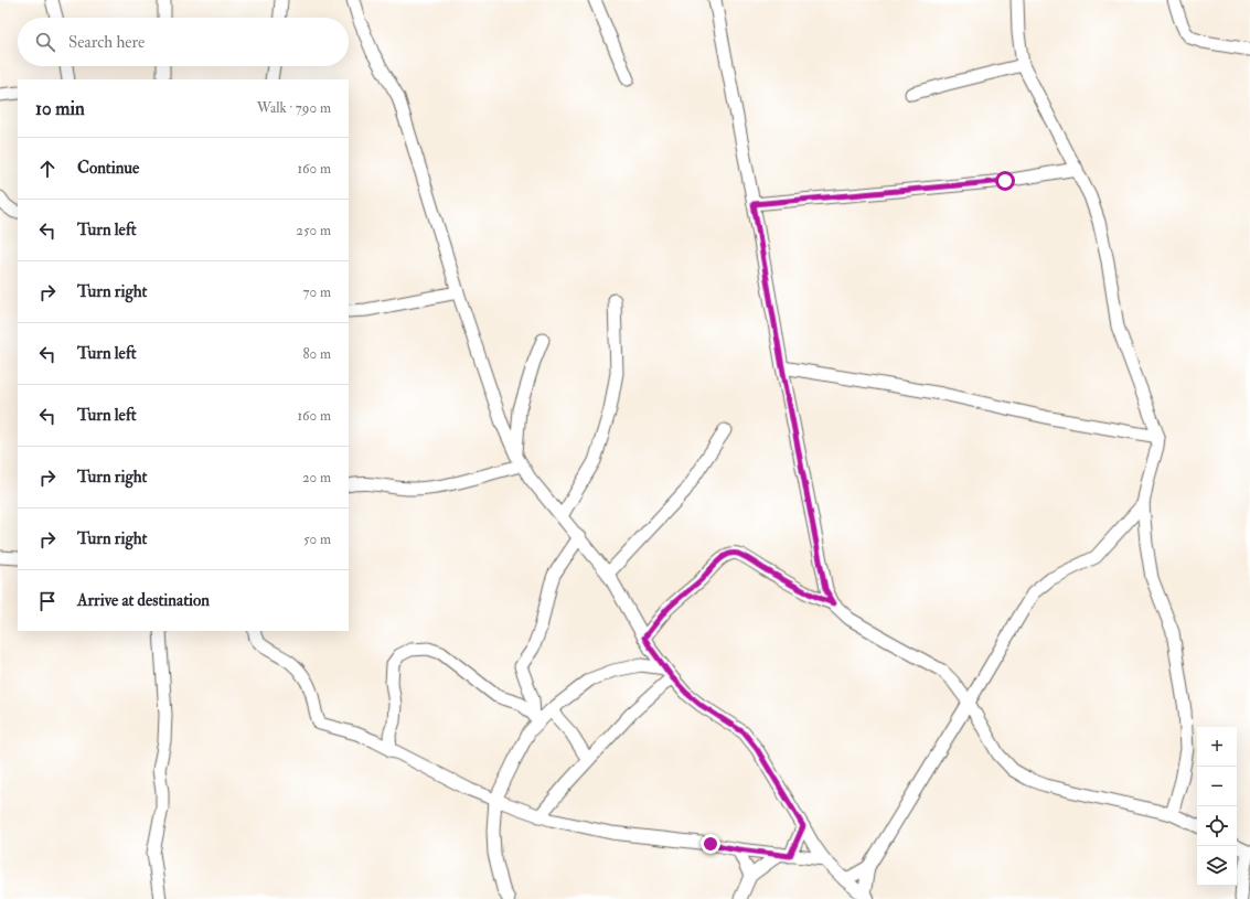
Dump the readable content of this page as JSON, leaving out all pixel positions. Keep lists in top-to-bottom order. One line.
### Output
{"page":{"search":"Search here","heading":["10 min","Walk · 790 m"],"list":[["Continue","160 m"],["Turn left","250 m"],["Turn right","70 m"],["Turn left","80 m"],["Turn left","160 m"],["Turn right","20 m"],["Turn right","50 m"],"Arrive at destination"],"map_buttons":["+","−"]}}
